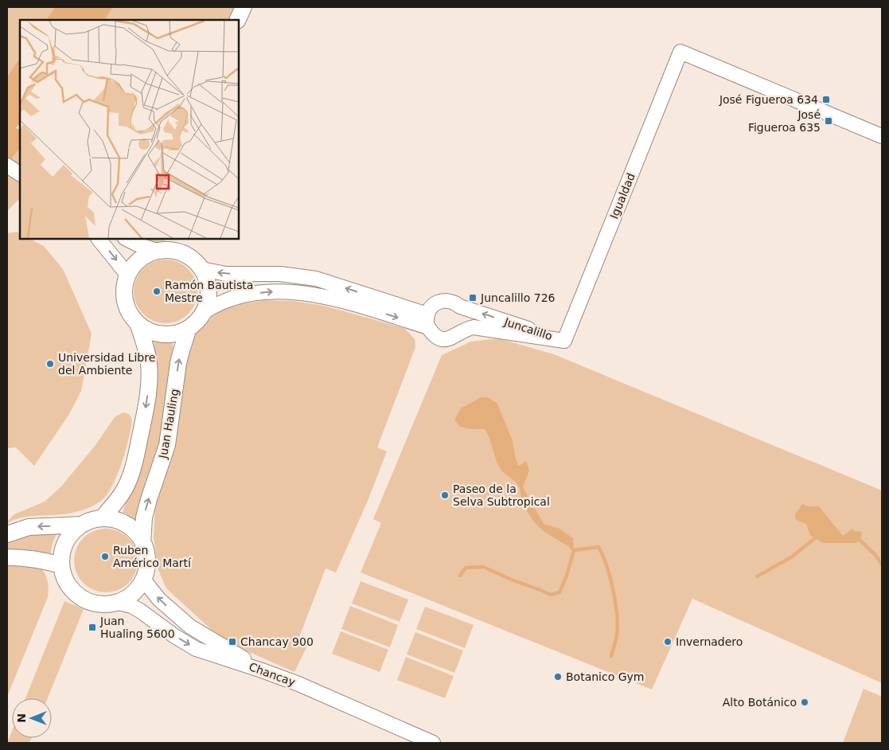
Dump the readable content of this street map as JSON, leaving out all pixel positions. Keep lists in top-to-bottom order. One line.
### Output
{"streets":{"main road":["Igualdad","Juncalillo","Juan Hauling","Chancay"]},"crossings":[["Igualdad","Juncalillo"],["Juncalillo","Juan Hauling"],["Juan Hauling","Chancay"]],"places":{"transit":["José Figueroa 634","José Figueroa 635","Juncalillo 726","Juan Hualing 5600","Chancay 900"],"other":["Ramón Bautista Mestre","Universidad Libre del Ambiente","Paseo de la Selva Subtropical","Ruben Américo Martí","Invernadero","Botanico Gym","Alto Botánico"]},"north":"left"}
